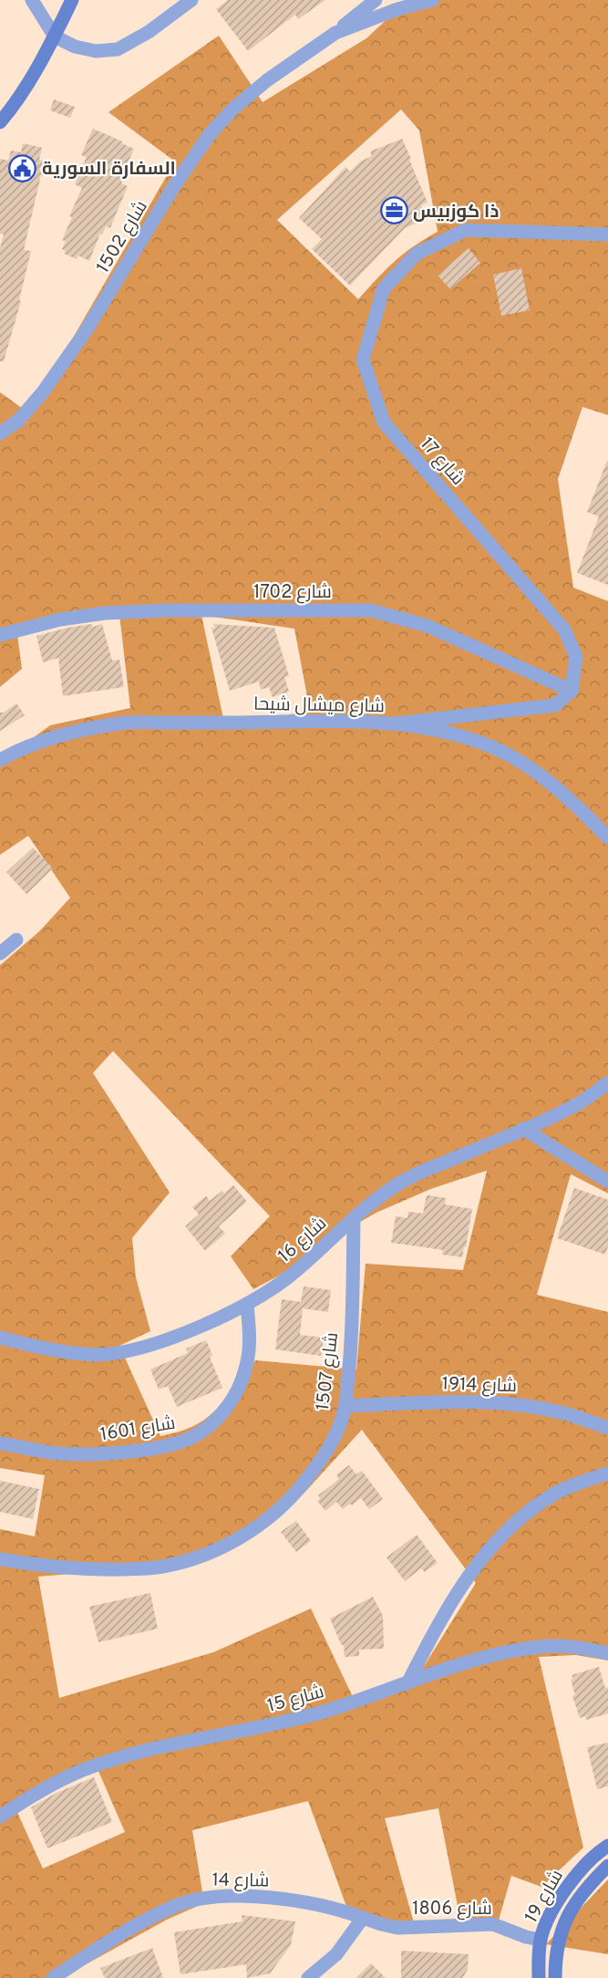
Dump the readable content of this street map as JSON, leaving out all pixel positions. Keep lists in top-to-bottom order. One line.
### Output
{"streets":{"main road":["شارع 19"],"street":["شارع 1502","شارع 17","شارع 1702","شارع ميشال شيحا","شارع 16","شارع 1507","شارع 1914","شارع 1601","شارع 15","شارع 14","شارع 1806"]},"crossings":[["شارع 17","شارع 1702"],["شارع 16","شارع 1507"],["شارع 16","شارع 1601"],["شارع 1507","شارع 1914"],["شارع 14","شارع 1806"],["شارع 19","شارع 1806"]],"places":{"public building":["السفارة السورية"],"office":["ذا كوزبيس"]}}
